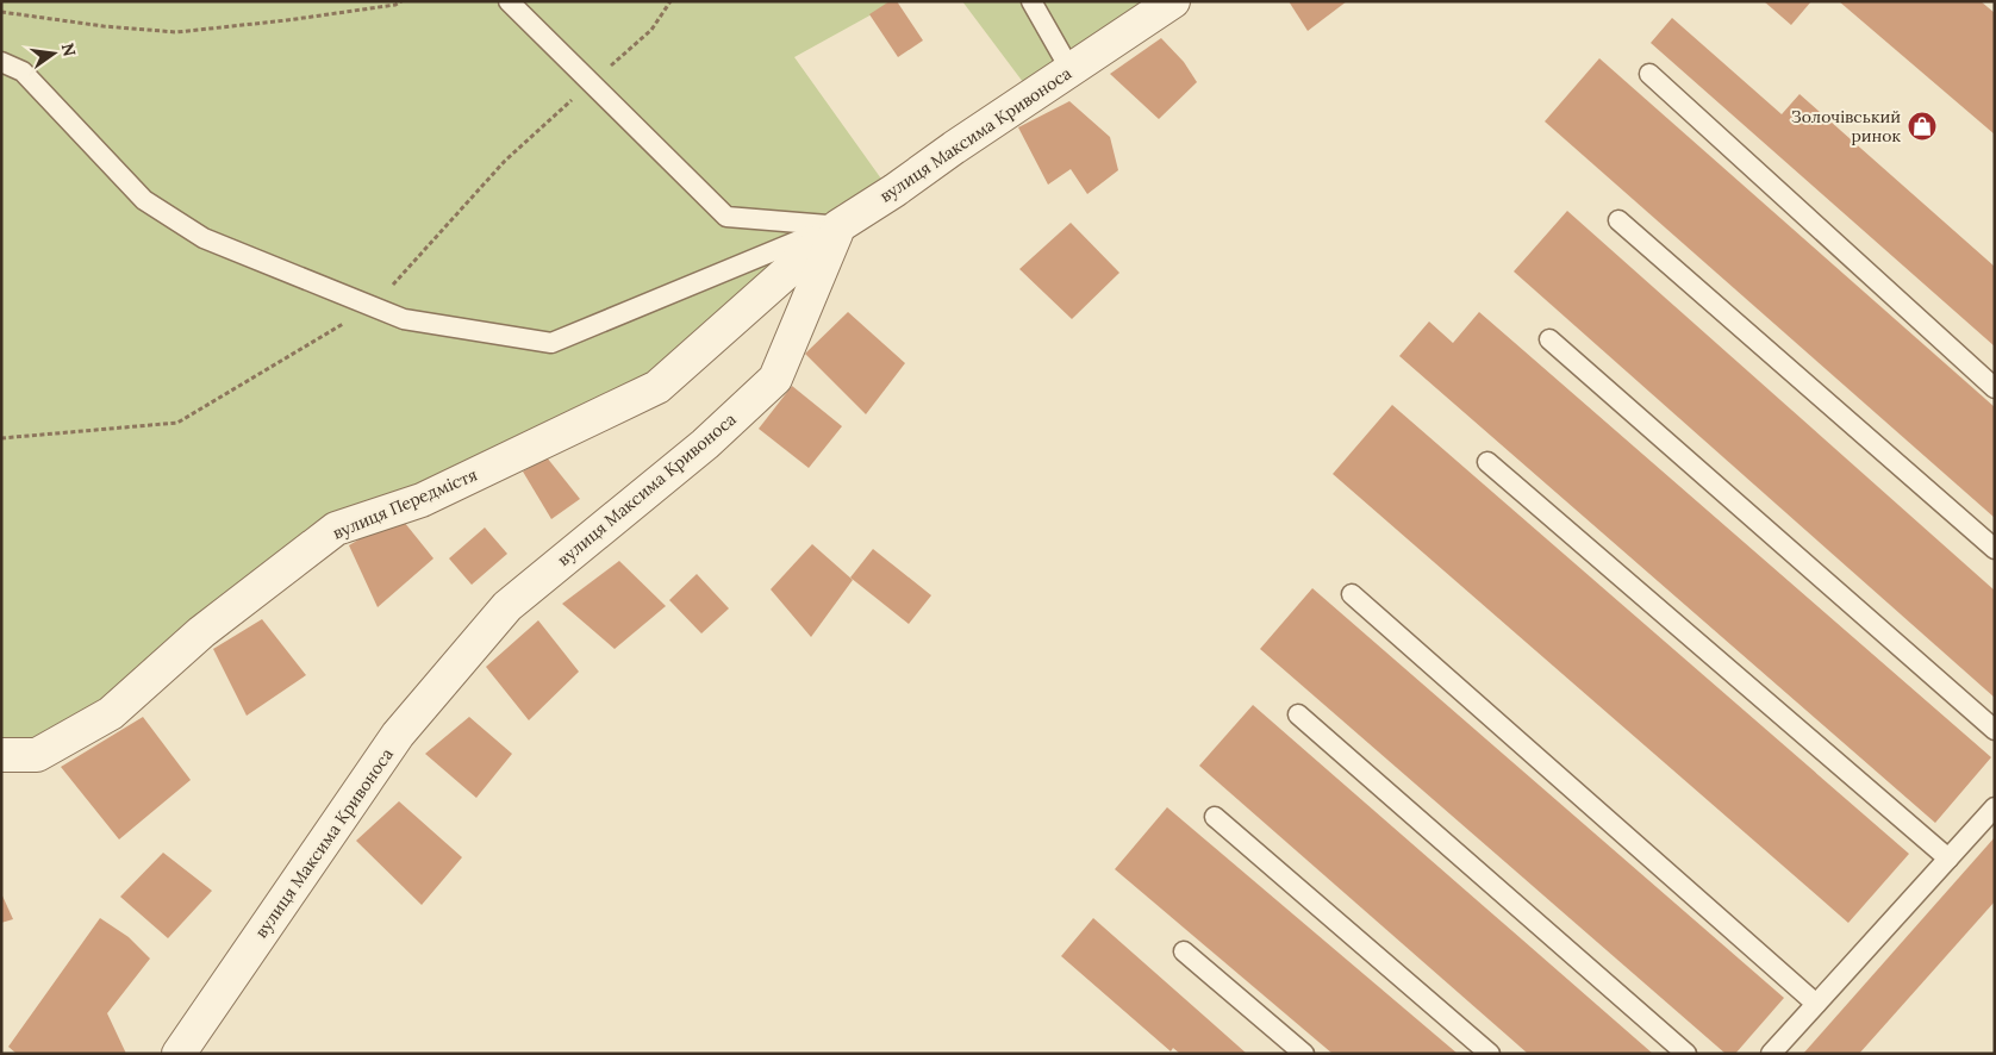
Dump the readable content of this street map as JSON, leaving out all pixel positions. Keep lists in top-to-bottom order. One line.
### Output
{"streets":{"street":["вулиця Максима Кривоноса","вулиця Передмістя"]},"crossings":[["вулиця Максима Кривоноса","вулиця Передмістя"]],"places":{"shop":["Золочівський ринок"]},"north":"right"}
